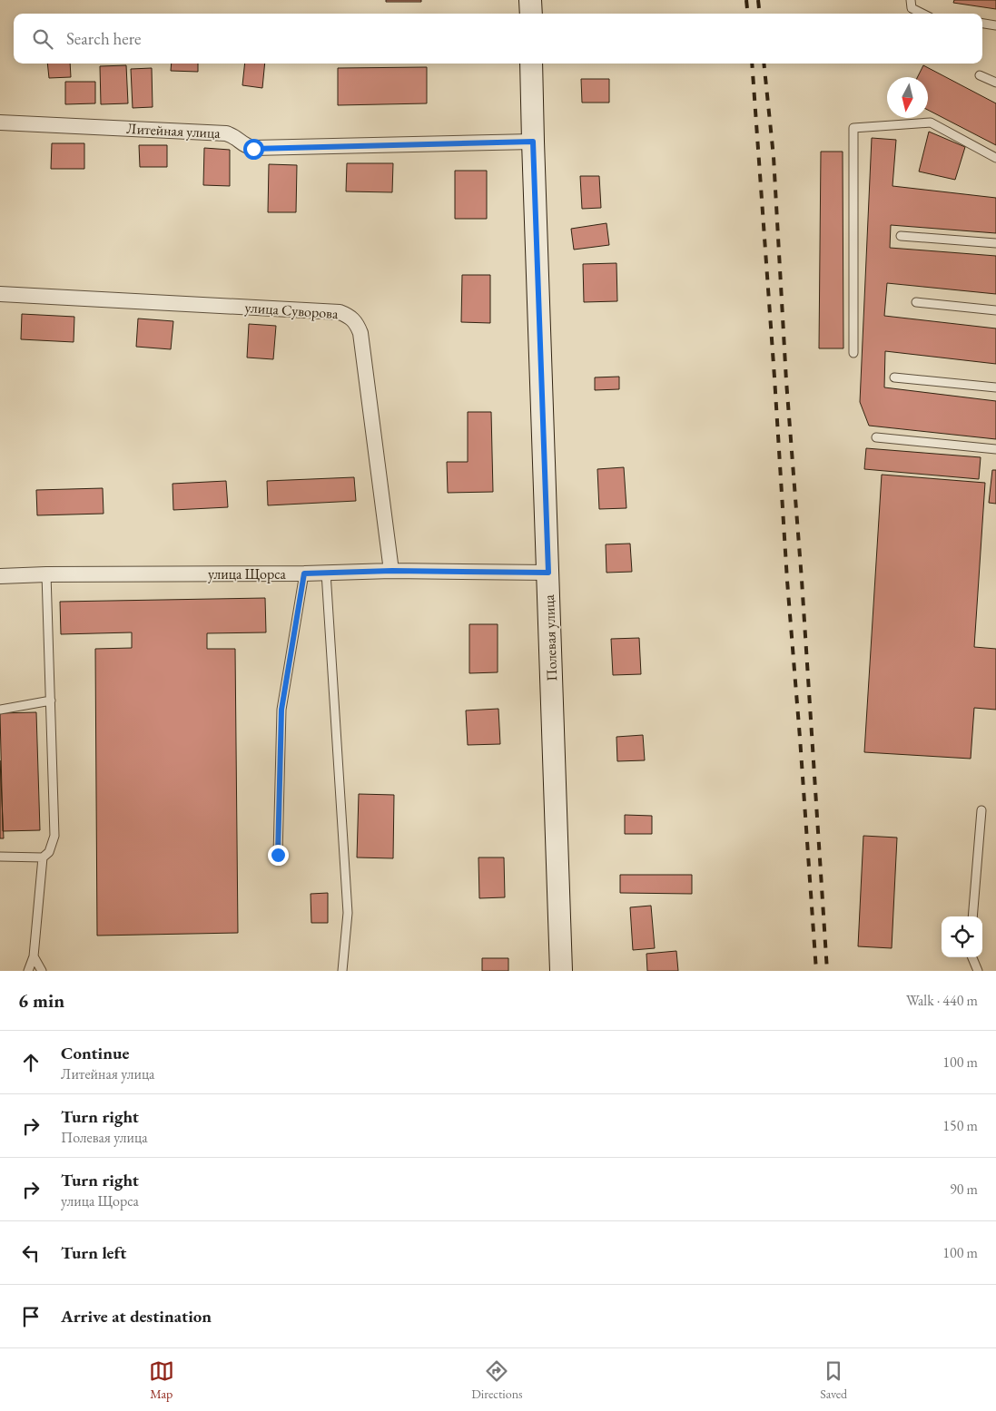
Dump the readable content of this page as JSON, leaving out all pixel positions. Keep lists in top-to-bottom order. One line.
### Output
{"streets":{"street":["Литейная улица","улица Суворова","улица Щорса","Полевая улица"]},"crossings":[["Литейная улица","Полевая улица"],["улица Суворова","улица Щорса"],["улица Щорса","Полевая улица"]],"north":"bottom","page":{"search":"Search here","heading":["6 min","Walk · 440 m"],"list":[["Continue","Литейная улица","100 m"],["Turn right","Полевая улица","150 m"],["Turn right","улица Щорса","90 m"],["Turn left","100 m"],"Arrive at destination"],"nav":["Map","Directions","Saved"]}}
